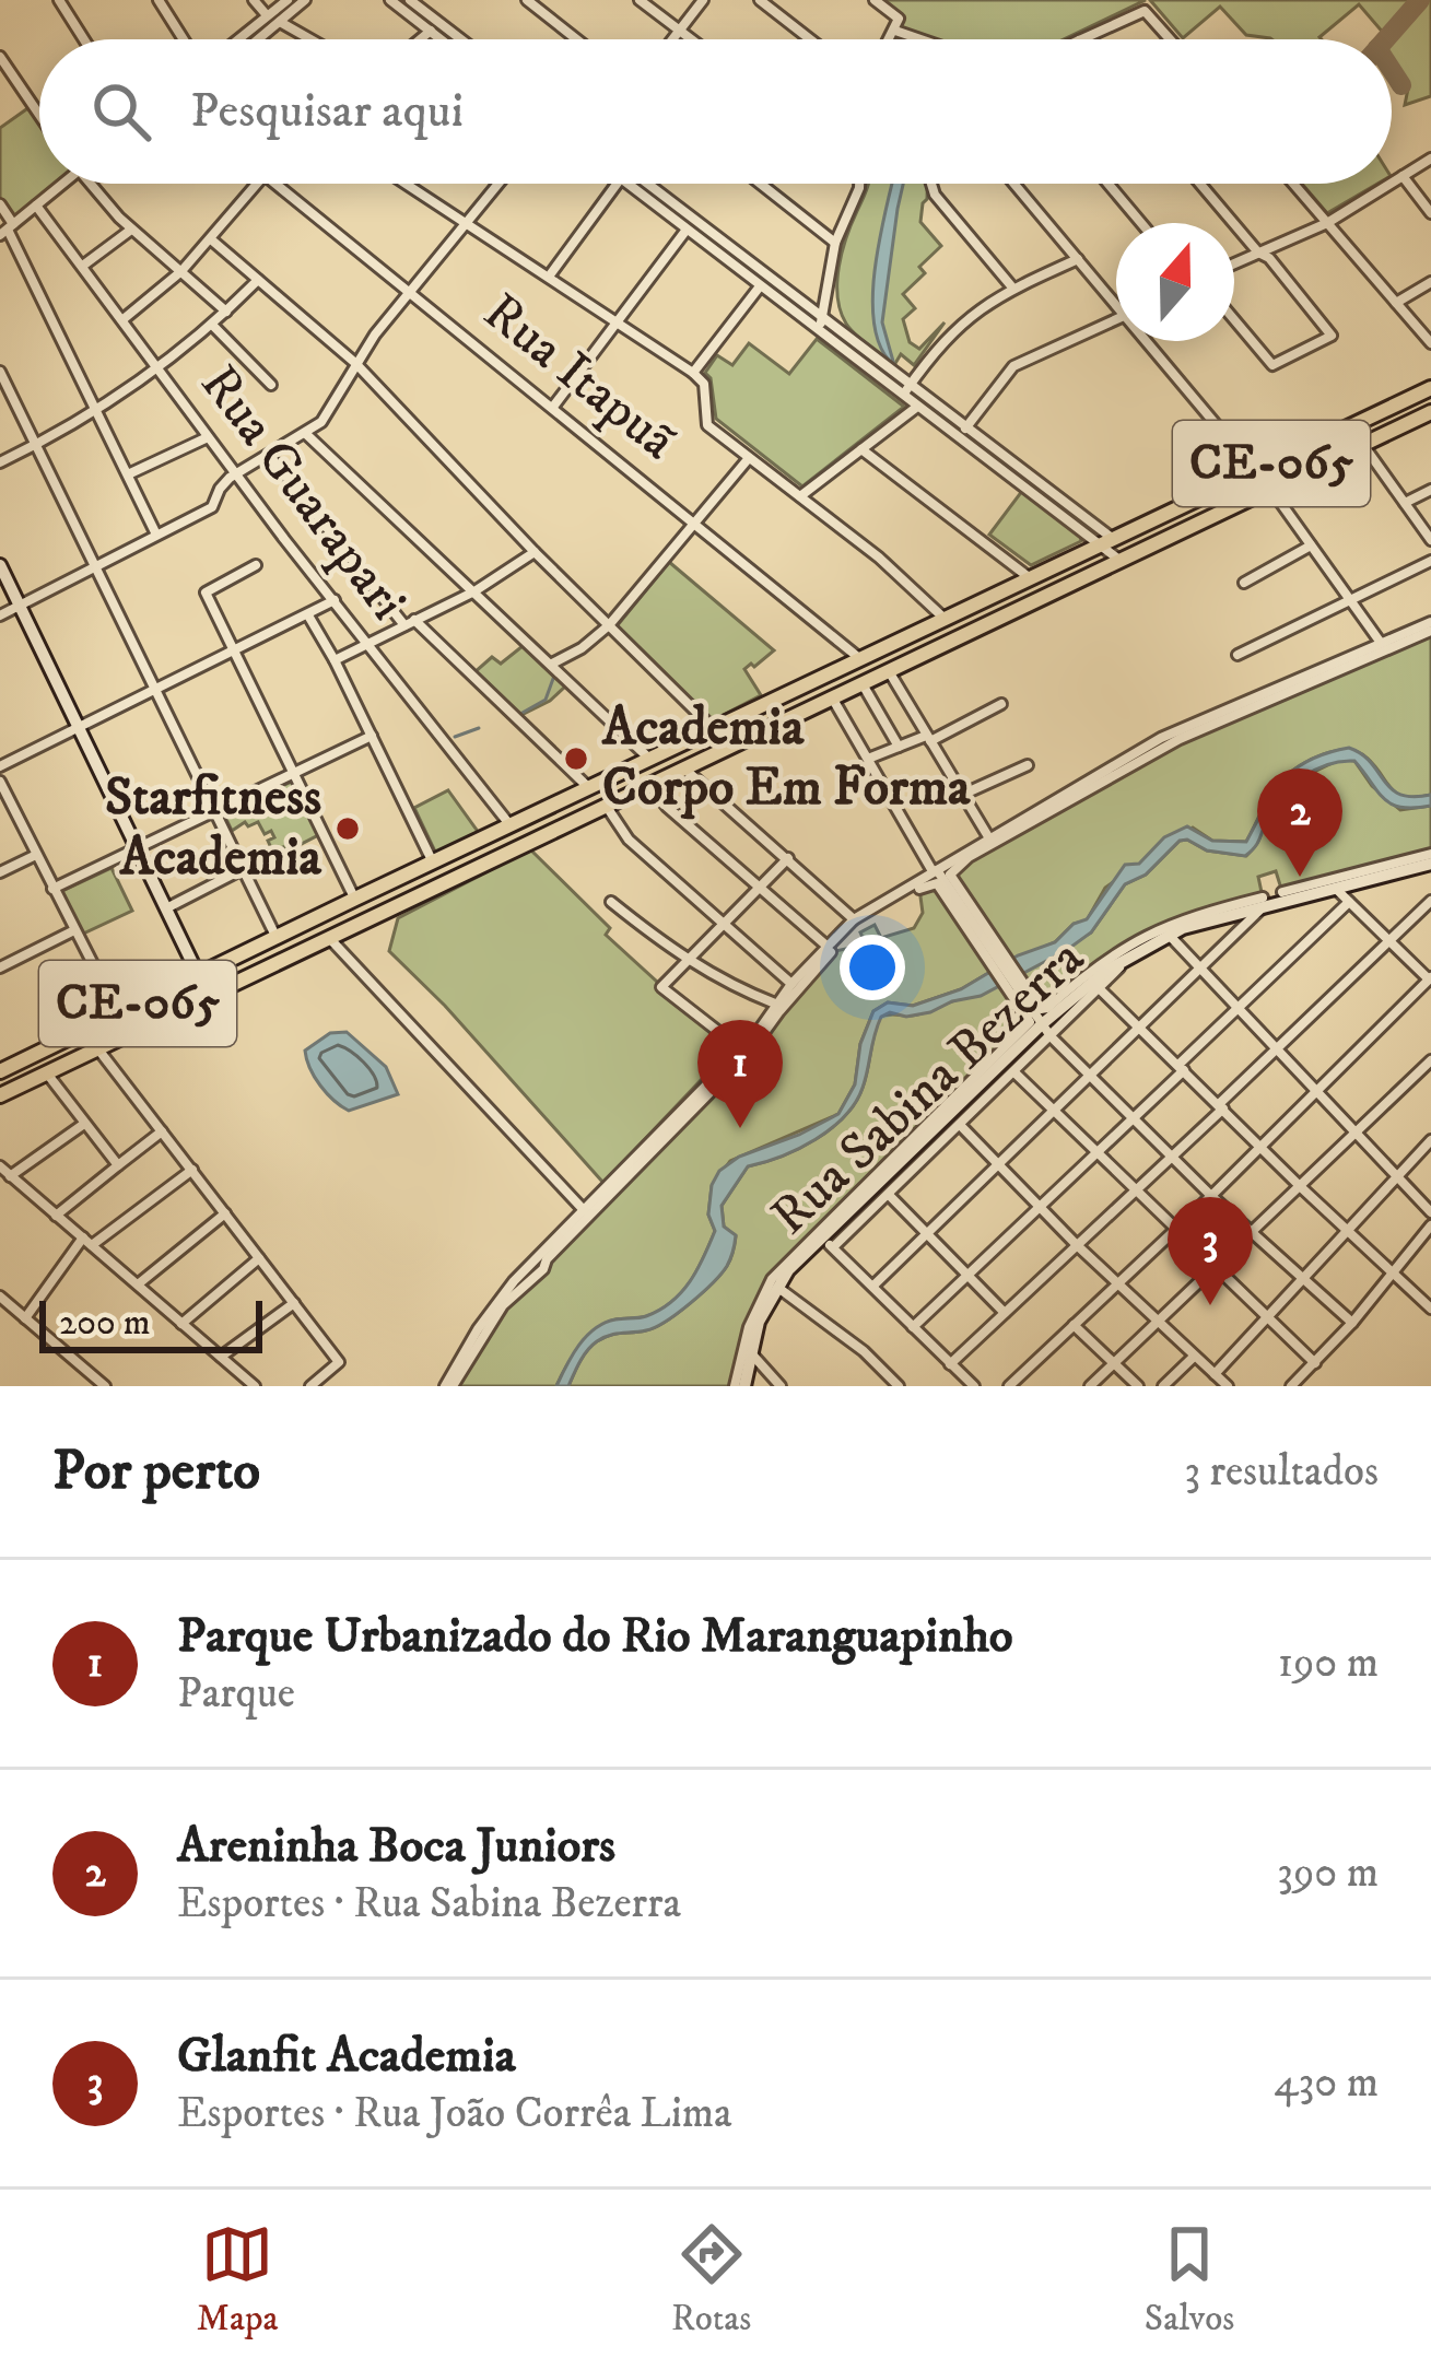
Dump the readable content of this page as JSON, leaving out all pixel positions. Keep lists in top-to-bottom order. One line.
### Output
{"streets":{"main road":["CE-065","Rua Sabina Bezerra"],"street":["Rua Itapuã","Rua Guarapari"]},"crossings":[["Rua Itapuã","CE-065"],["CE-065","Rua Guarapari"]],"places":["Academia Corpo Em Forma","Starfitness Academia"],"scale_bar":"200 m","north":"top","page":{"search":"Pesquisar aqui","pins":["2","1","3"],"scale":"200 m","heading":["Por perto","3 resultados"],"list":[{"mark":"1","name":"Parque Urbanizado do Rio Maranguapinho","note":"Parque","value":"190 m"},{"mark":"2","name":"Areninha Boca Juniors","note":"Esportes · Rua Sabina Bezerra","value":"390 m"},{"mark":"3","name":"Glanfit Academia","note":"Esportes · Rua João Corrêa Lima","value":"430 m"}],"nav":["Mapa","Rotas","Salvos"]}}
